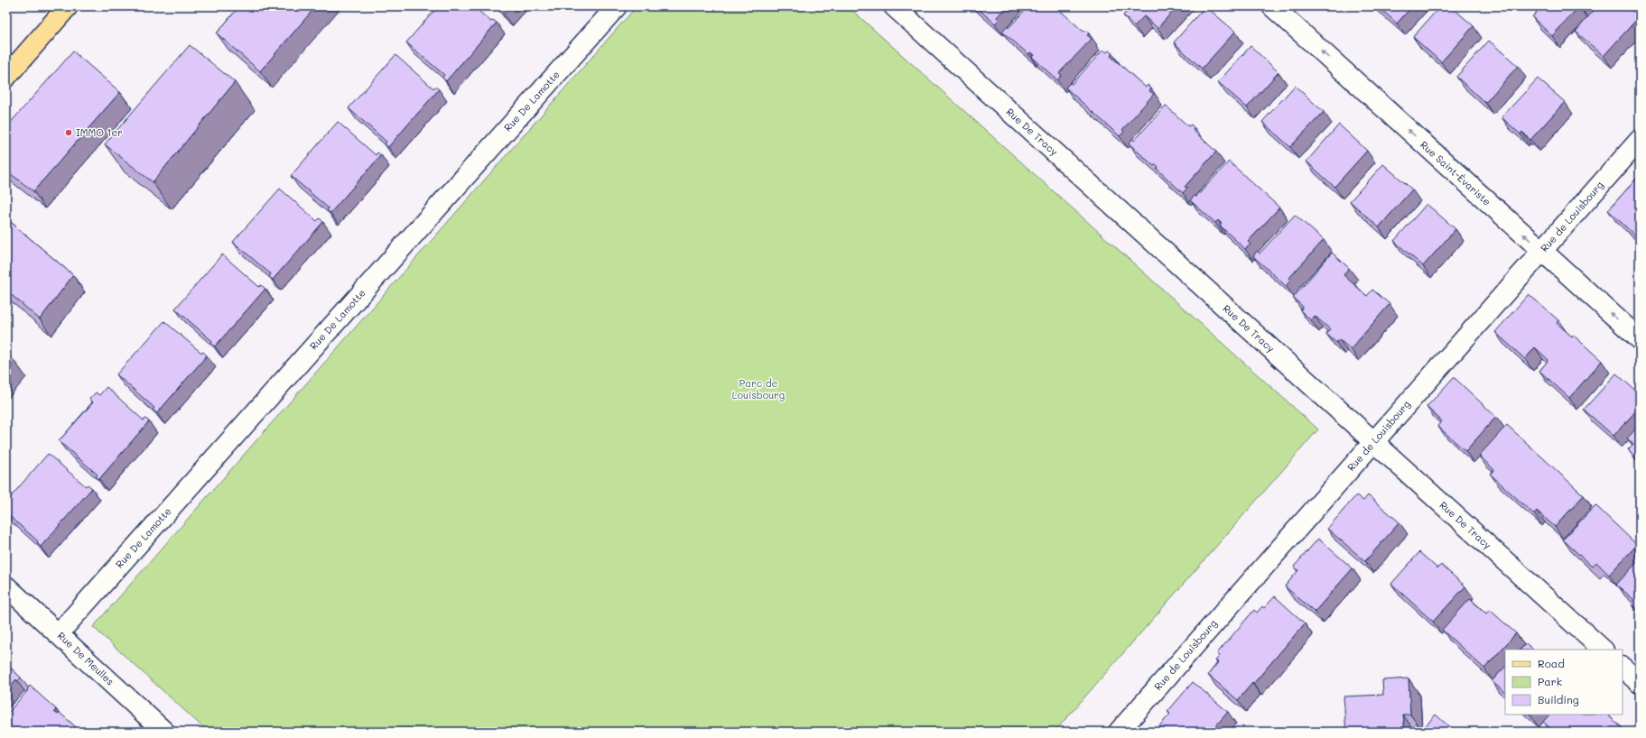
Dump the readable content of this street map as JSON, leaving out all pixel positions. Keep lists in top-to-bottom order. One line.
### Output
{"streets":{"street":["Rue De Lamotte","Rue De Tracy","Rue Saint-Évariste","Rue de Louisbourg","Rue De Meulles"]},"crossings":[["Rue De Lamotte","Rue De Meulles"],["Rue De Tracy","Rue de Louisbourg"],["Rue Saint-Évariste","Rue de Louisbourg"]],"one_way":["Rue Saint-Évariste"],"parks":["Parc de Louisbourg"],"places":["IMMO 1er"],"legend":["Road","Park","Building"]}
